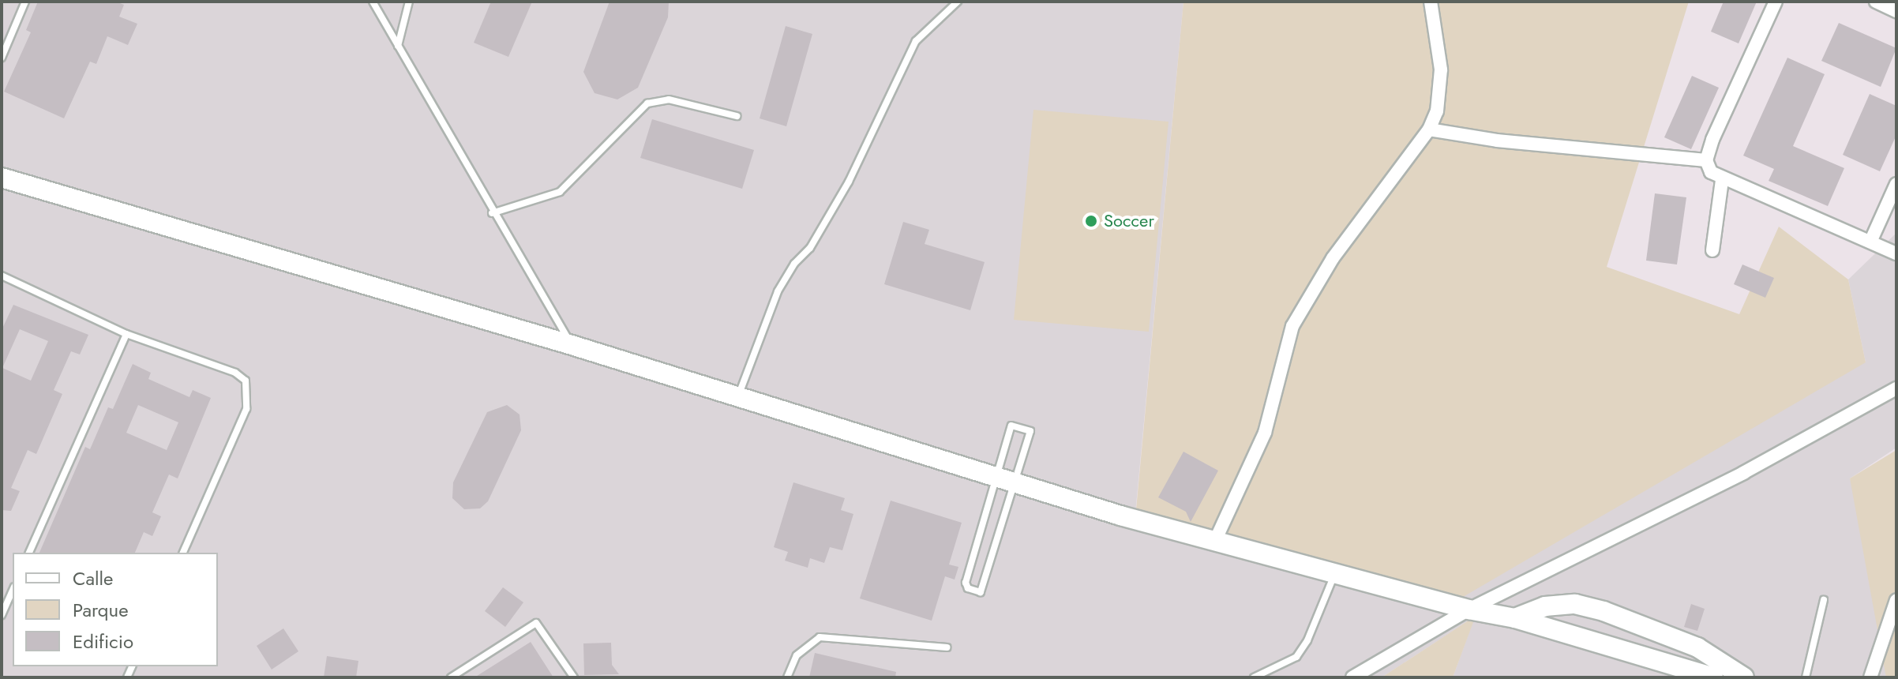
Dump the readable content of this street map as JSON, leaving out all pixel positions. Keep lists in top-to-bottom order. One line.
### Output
{"places":["Soccer"],"legend":["Calle","Parque","Edificio"]}
